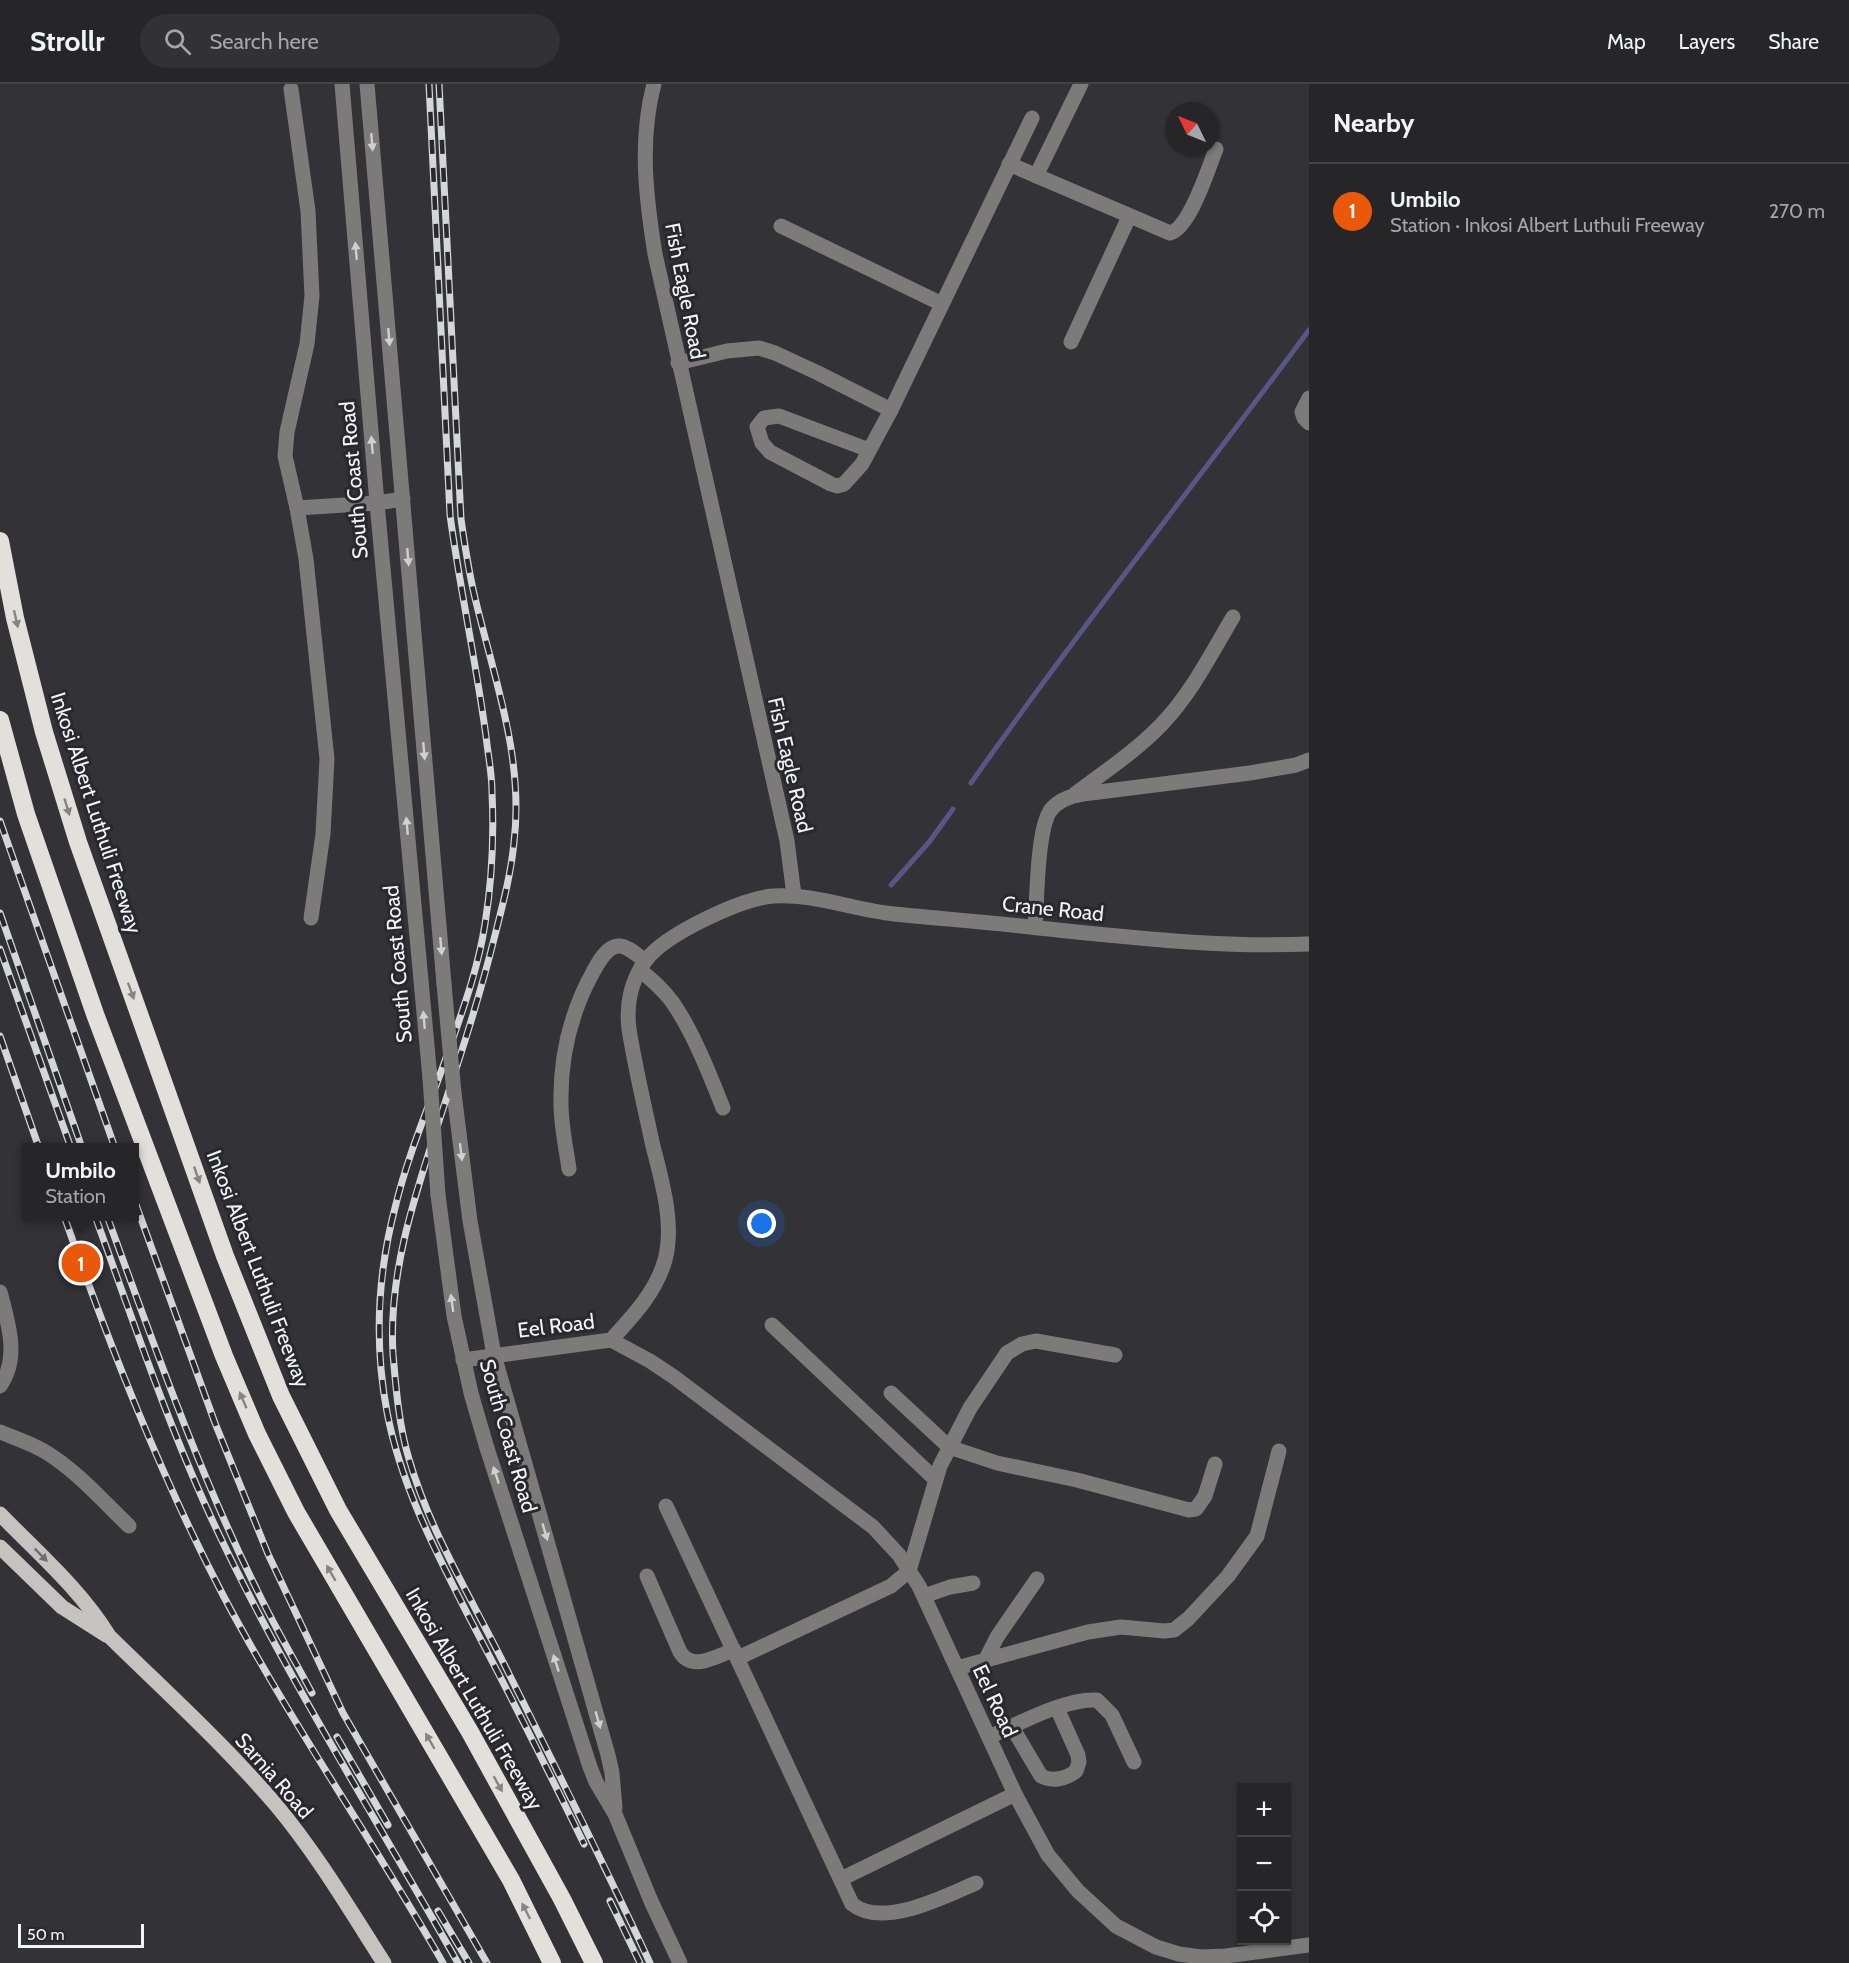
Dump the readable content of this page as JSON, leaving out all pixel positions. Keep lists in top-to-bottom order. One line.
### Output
{"streets":{"highway":["Inkosi Albert Luthuli Freeway"],"main road":["Sarnia Road"],"street":["Fish Eagle Road","South Coast Road","Crane Road","Eel Road"]},"crossings":[["Fish Eagle Road","Crane Road"],["South Coast Road","Eel Road"]],"scale_bar":"50 m","north":"top left","page":{"header":"Strollr","search":"Search here","nav":["Map","Layers","Share"],"heading":"Nearby","list":[{"mark":"1","name":"Umbilo","note":"Station · Inkosi Albert Luthuli Freeway","value":"270 m"}],"popup":["Umbilo","Station"],"pins":"1","map_buttons":["+","−"],"scale":"50 m"}}
